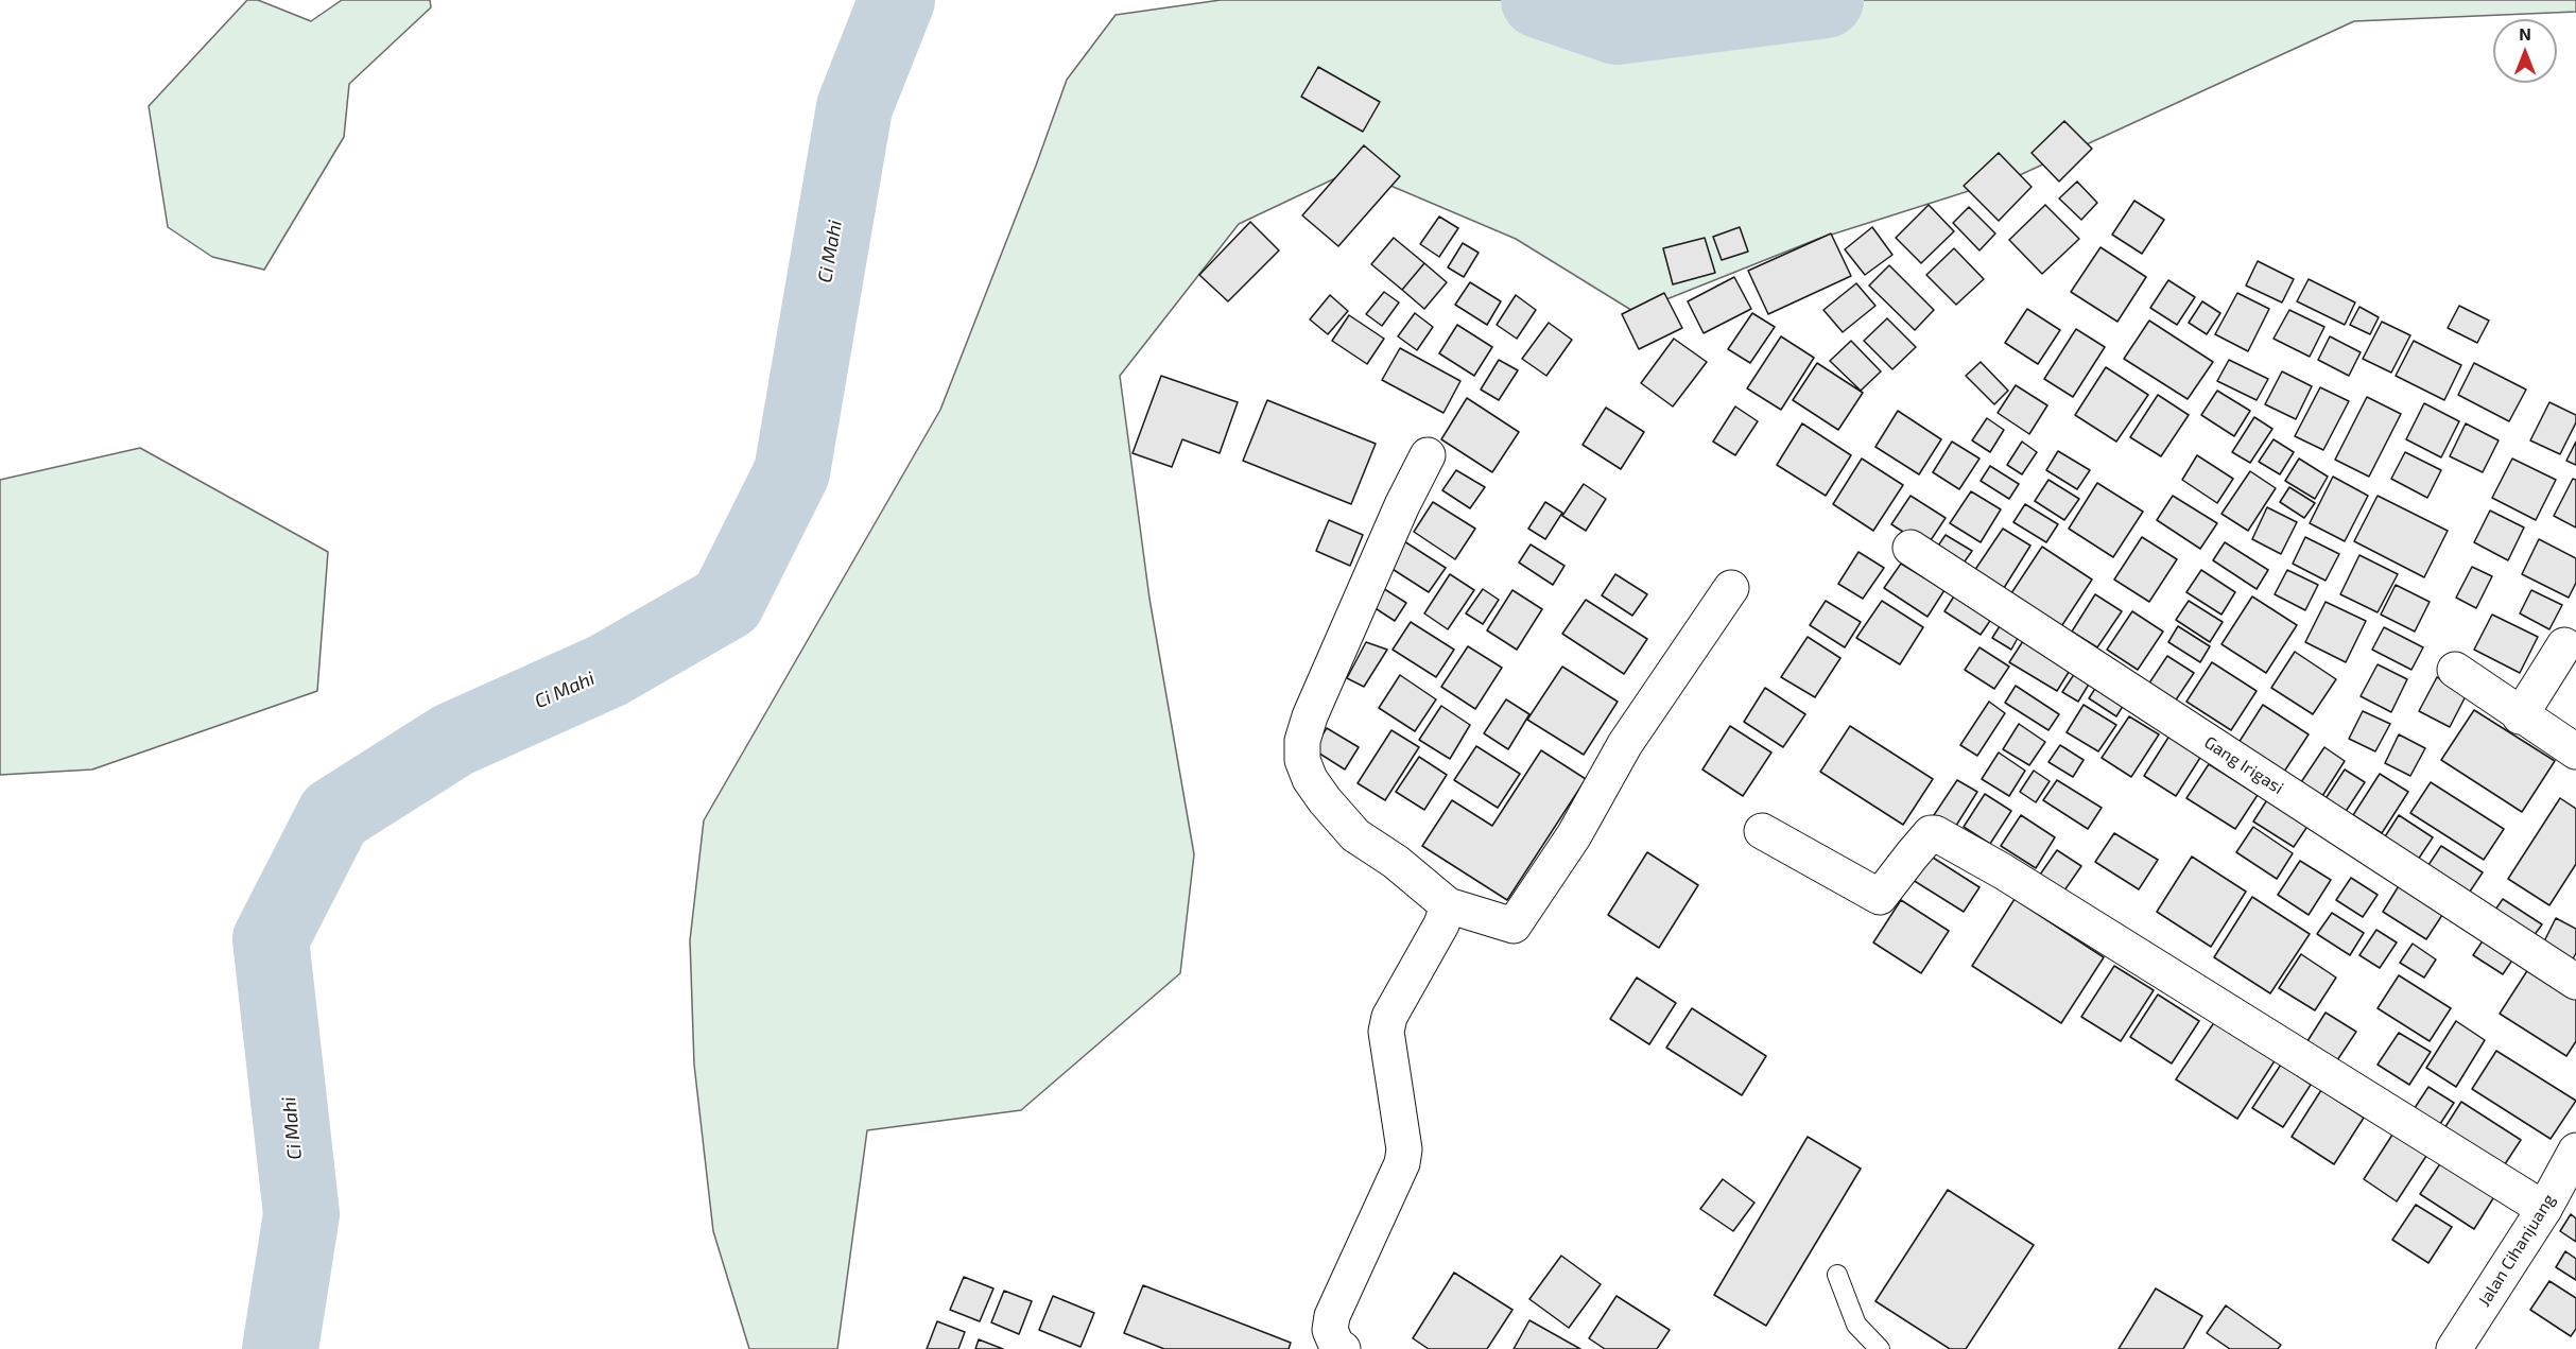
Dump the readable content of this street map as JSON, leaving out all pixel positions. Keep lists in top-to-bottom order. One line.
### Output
{"streets":{"street":["Gang Irigasi","Jalan Cihanjuang"]},"water":["Ci Mahi"],"north":"top"}
